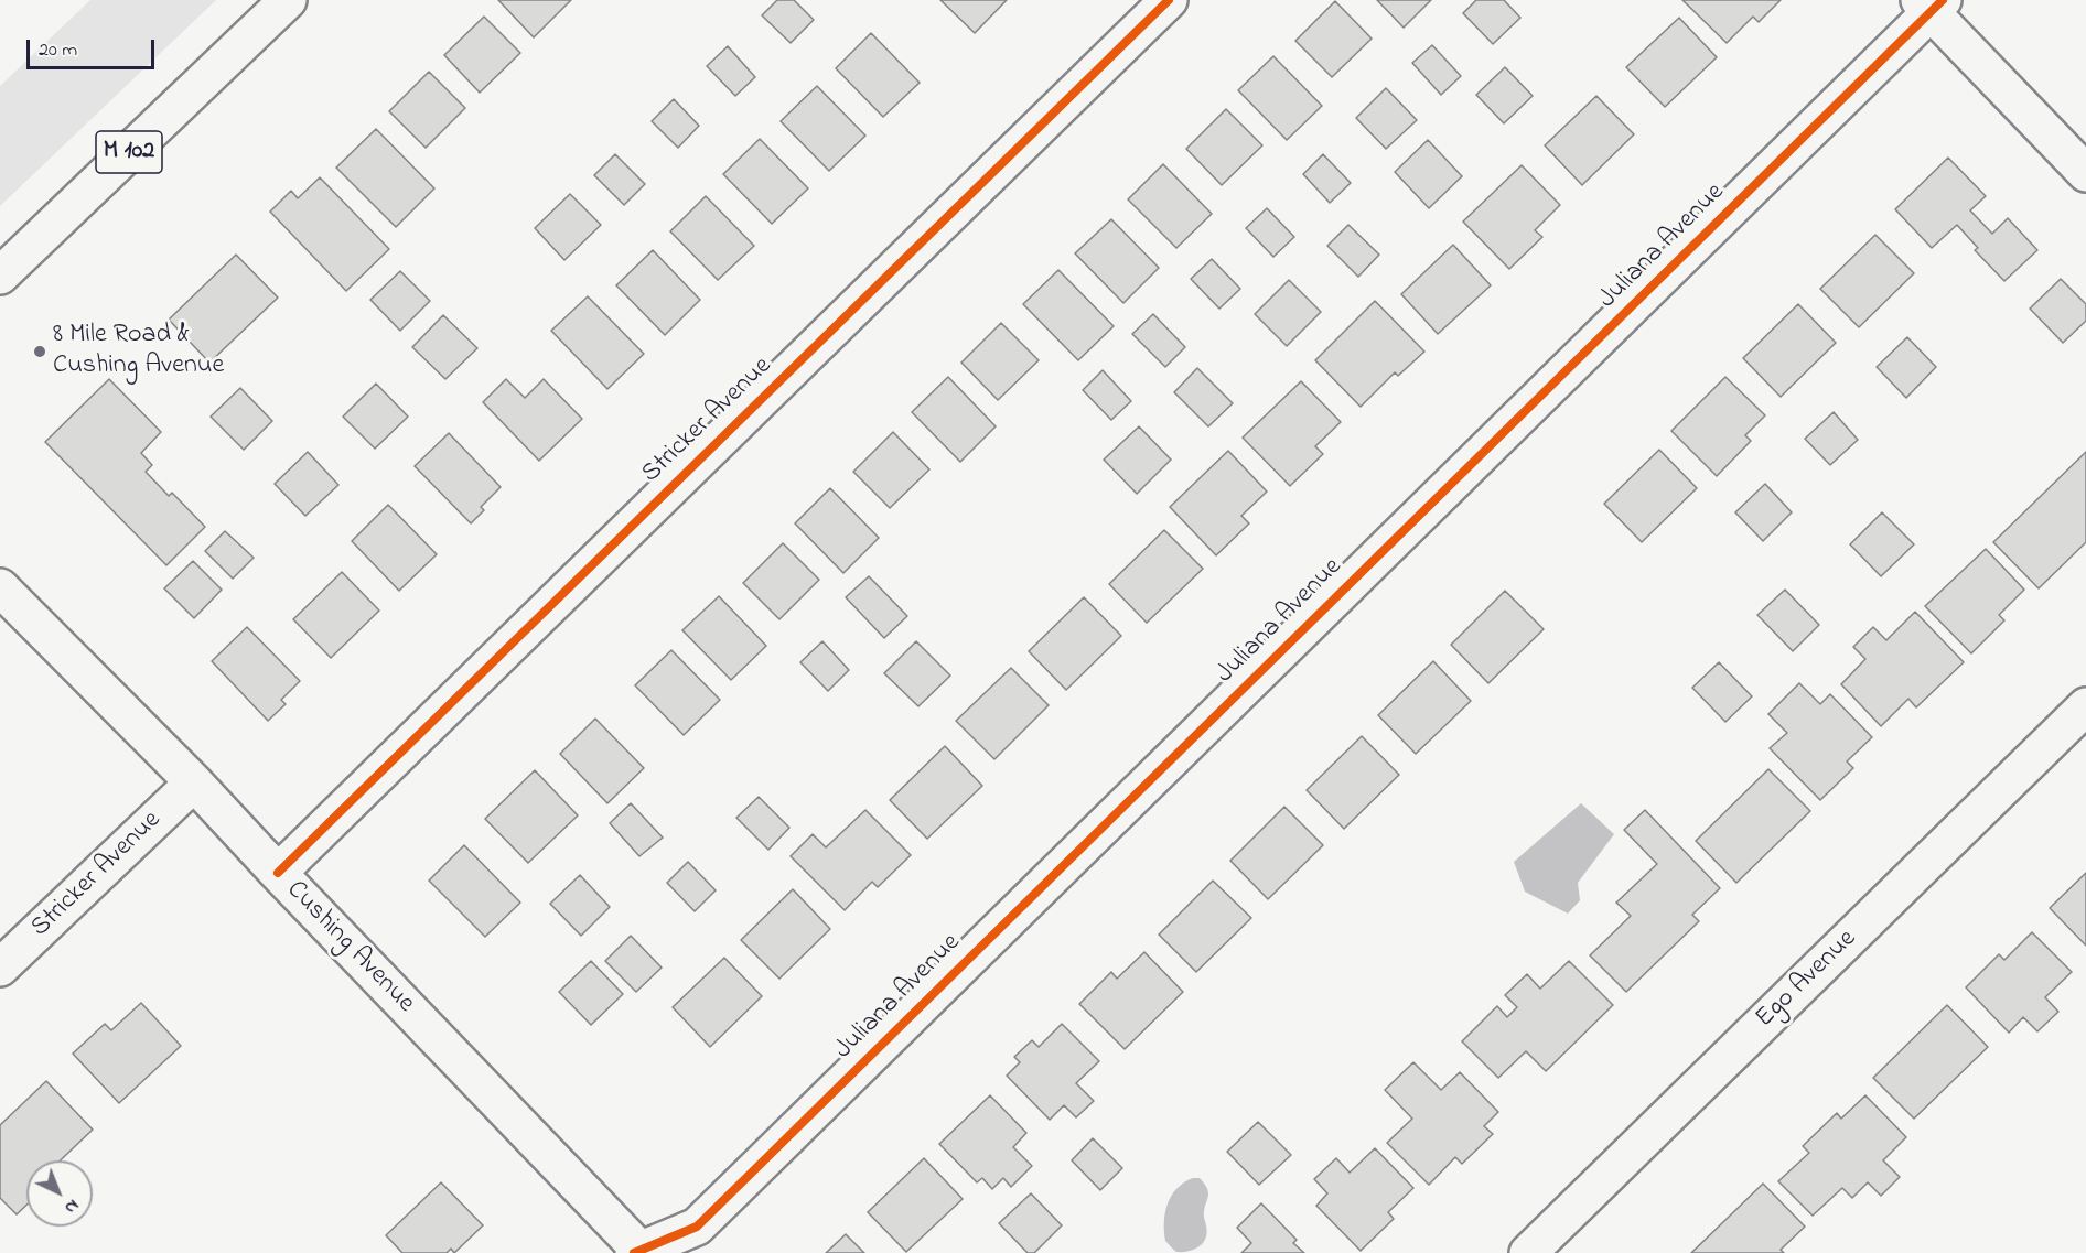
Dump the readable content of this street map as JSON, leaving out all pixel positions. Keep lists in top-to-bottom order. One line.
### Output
{"streets":{"main road":["M 102","Juliana Avenue","Stricker Avenue","Cushing Avenue","Ego Avenue"]},"crossings":[["Juliana Avenue","Cushing Avenue"],["Stricker Avenue","Cushing Avenue"]],"places":["8 Mile Road & Cushing Avenue"],"scale_bar":"20 m","north":"bottom right"}
